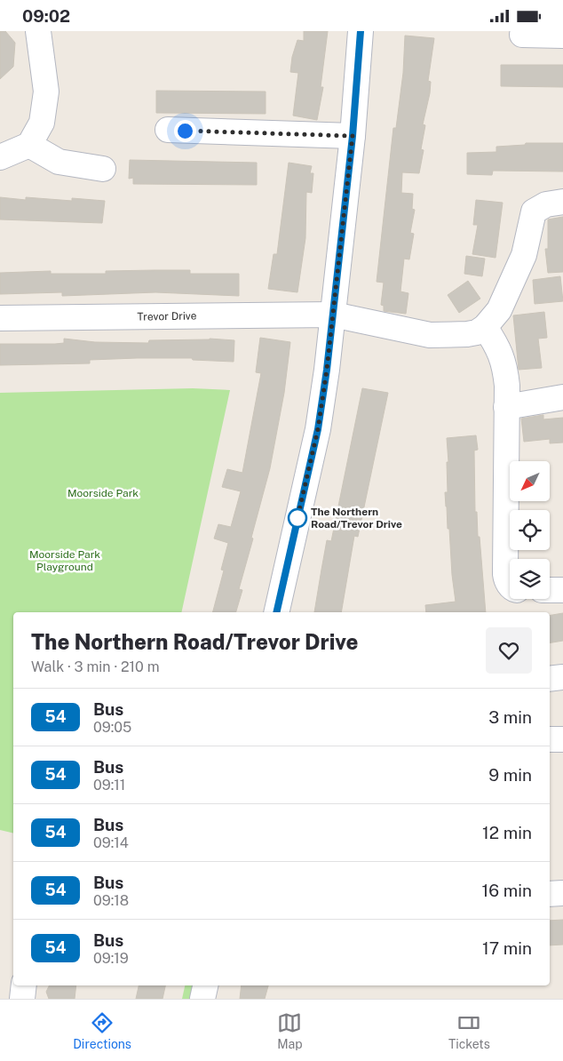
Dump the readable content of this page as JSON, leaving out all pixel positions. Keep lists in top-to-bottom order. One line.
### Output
{"streets":{"street":["Trevor Drive"]},"parks":["Moorside Park","Moorside Park Playground"],"places":["The Northern Road/Trevor Drive"],"lines":["bus line 54"],"north":"bottom left","page":{"status":"09:02","heading":["The Northern Road/Trevor Drive","Walk · 3 min · 210 m"],"list":[{"mark":"54","name":"Bus","note":"09:05","value":"3 min"},{"mark":"54","name":"Bus","note":"09:11","value":"9 min"},{"mark":"54","name":"Bus","note":"09:14","value":"12 min"},{"mark":"54","name":"Bus","note":"09:18","value":"16 min"},{"mark":"54","name":"Bus","note":"09:19","value":"17 min"}],"tabs":["Directions","Map","Tickets"]}}
